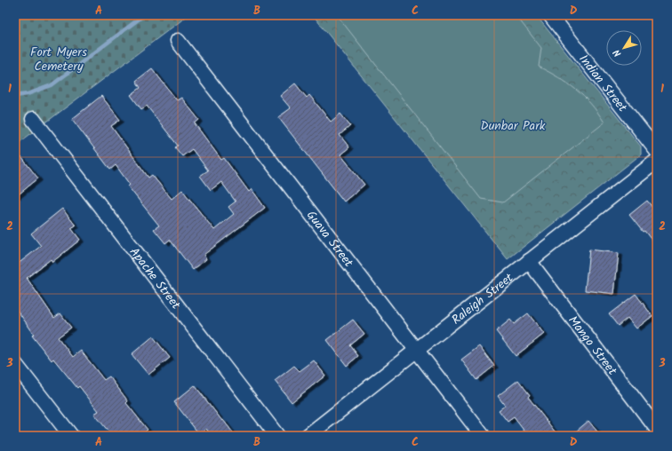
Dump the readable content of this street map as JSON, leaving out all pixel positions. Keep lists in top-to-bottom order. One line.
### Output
{"streets":{"street":["Indian Street","Guava Street","Apache Street","Raleigh Street","Mango Street"]},"crossings":[["Guava Street","Raleigh Street"],["Raleigh Street","Mango Street"]],"parks":["Fort Myers Cemetery","Dunbar Park"],"north":"bottom left","grid":{"columns":["A","B","C","D"],"rows":["1","2","3"]}}
